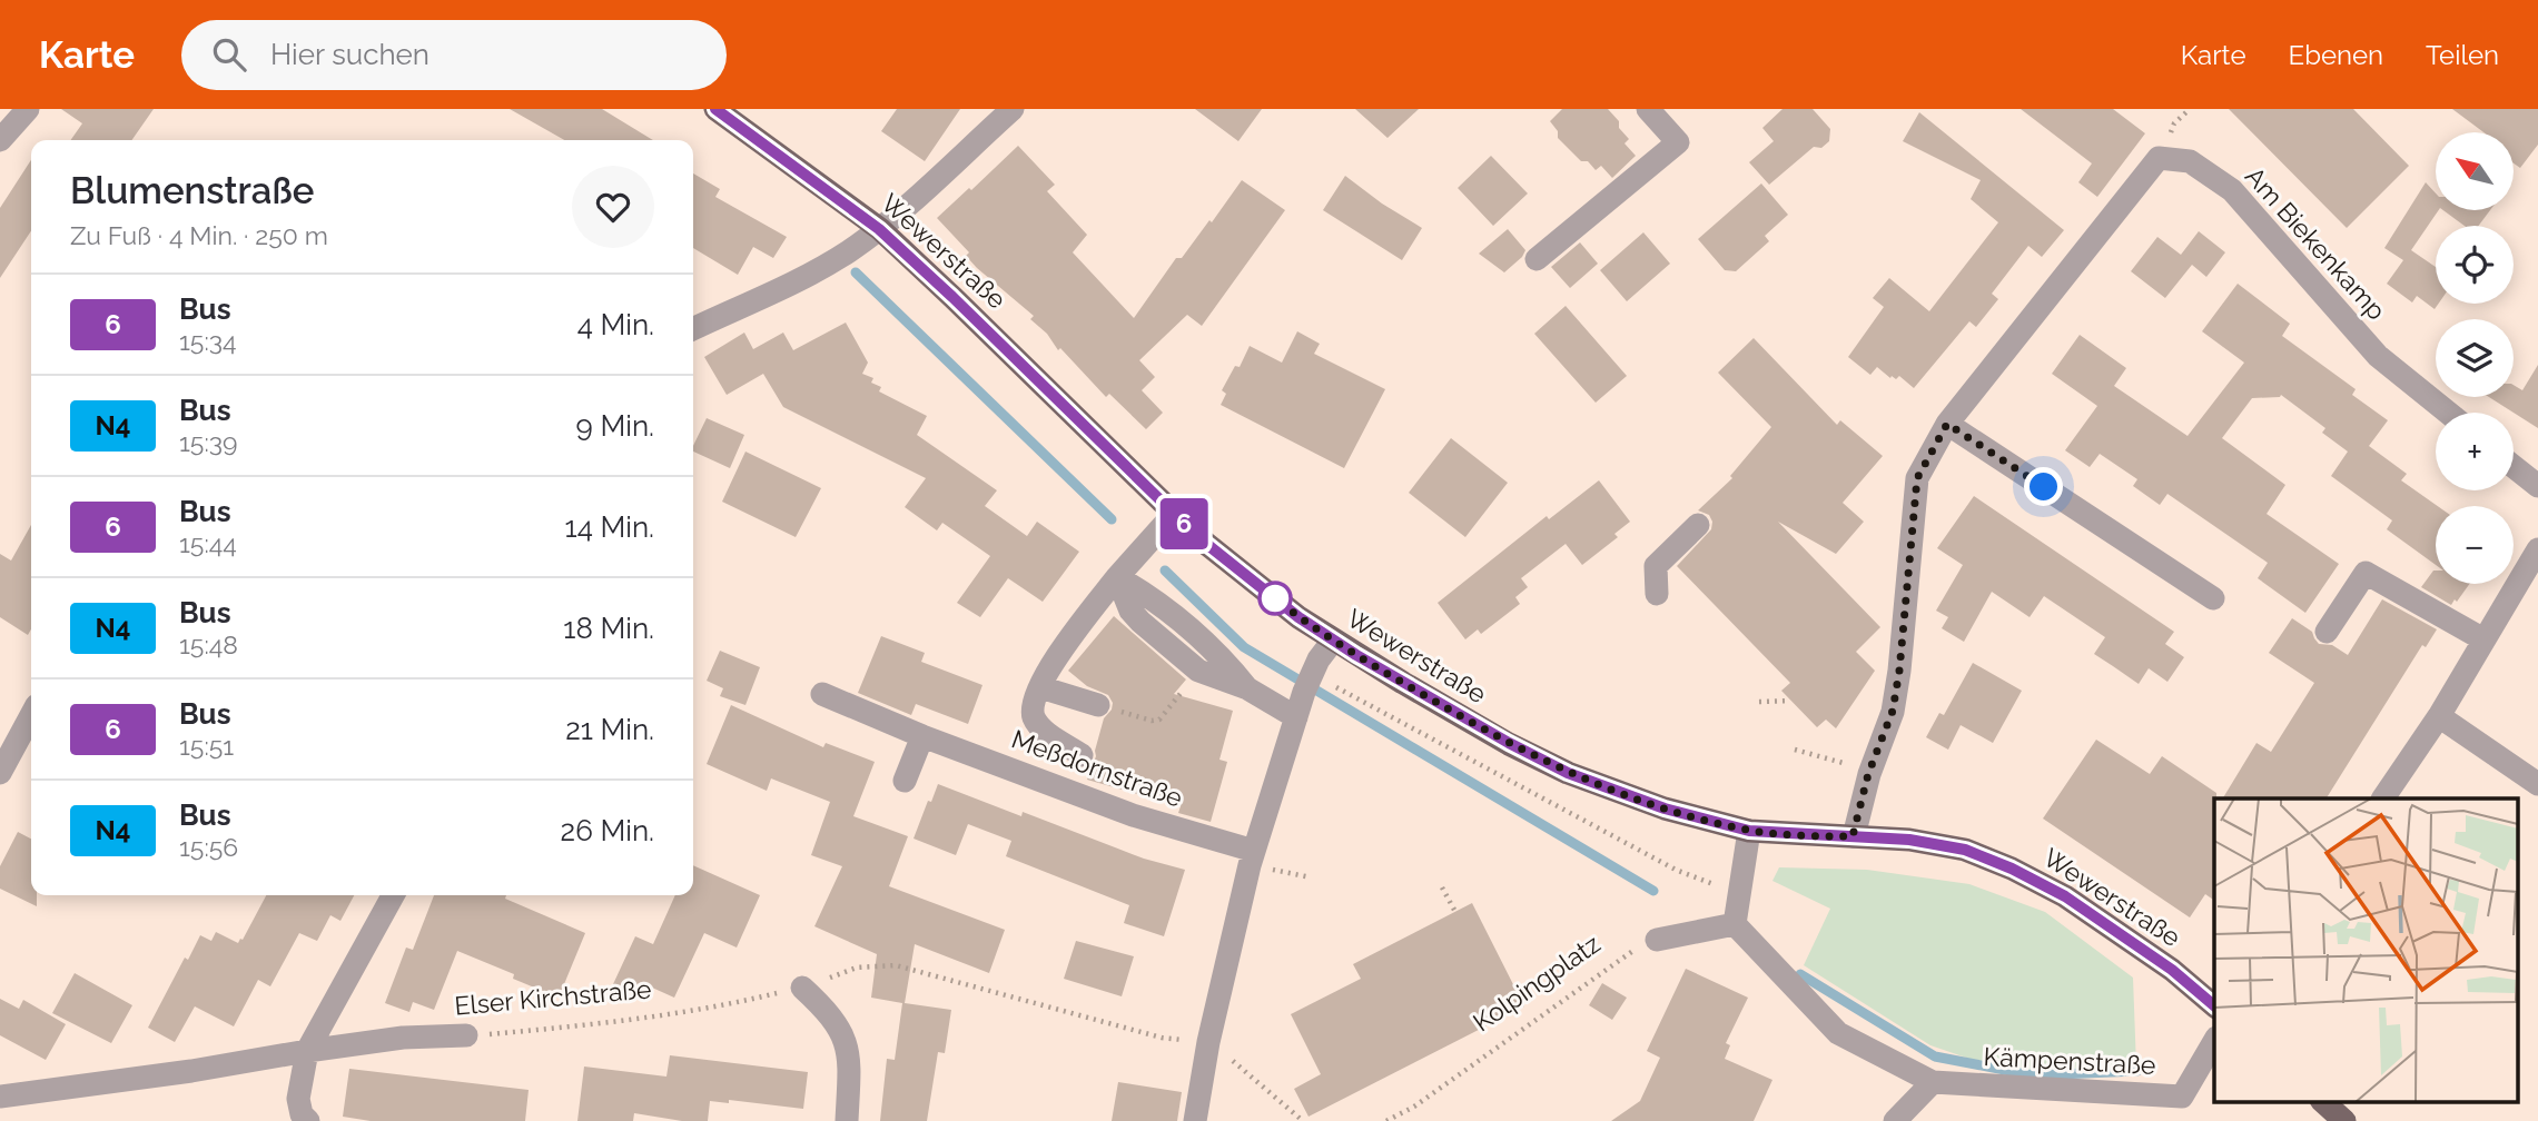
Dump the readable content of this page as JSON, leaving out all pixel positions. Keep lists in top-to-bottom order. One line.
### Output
{"streets":{"main road":["Wewerstraße"],"street":["Am Biekenkamp","Meßdornstraße","Elser Kirchstraße","Kämpenstraße"],"path":["Kolpingplatz"]},"crossings":[["Am Biekenkamp","Wewerstraße"]],"lines":["bus line 6"],"north":"top left","page":{"header":"Karte","search":"Hier suchen","nav":["Karte","Ebenen","Teilen"],"on_map":"6","map_buttons":["+","−"],"heading":["Blumenstraße","Zu Fuß · 4 Min. · 250 m"],"list":[{"mark":"6","name":"Bus","note":"15:34","value":"4 Min."},{"mark":"N4","name":"Bus","note":"15:39","value":"9 Min."},{"mark":"6","name":"Bus","note":"15:44","value":"14 Min."},{"mark":"N4","name":"Bus","note":"15:48","value":"18 Min."},{"mark":"6","name":"Bus","note":"15:51","value":"21 Min."},{"mark":"N4","name":"Bus","note":"15:56","value":"26 Min."}]}}
